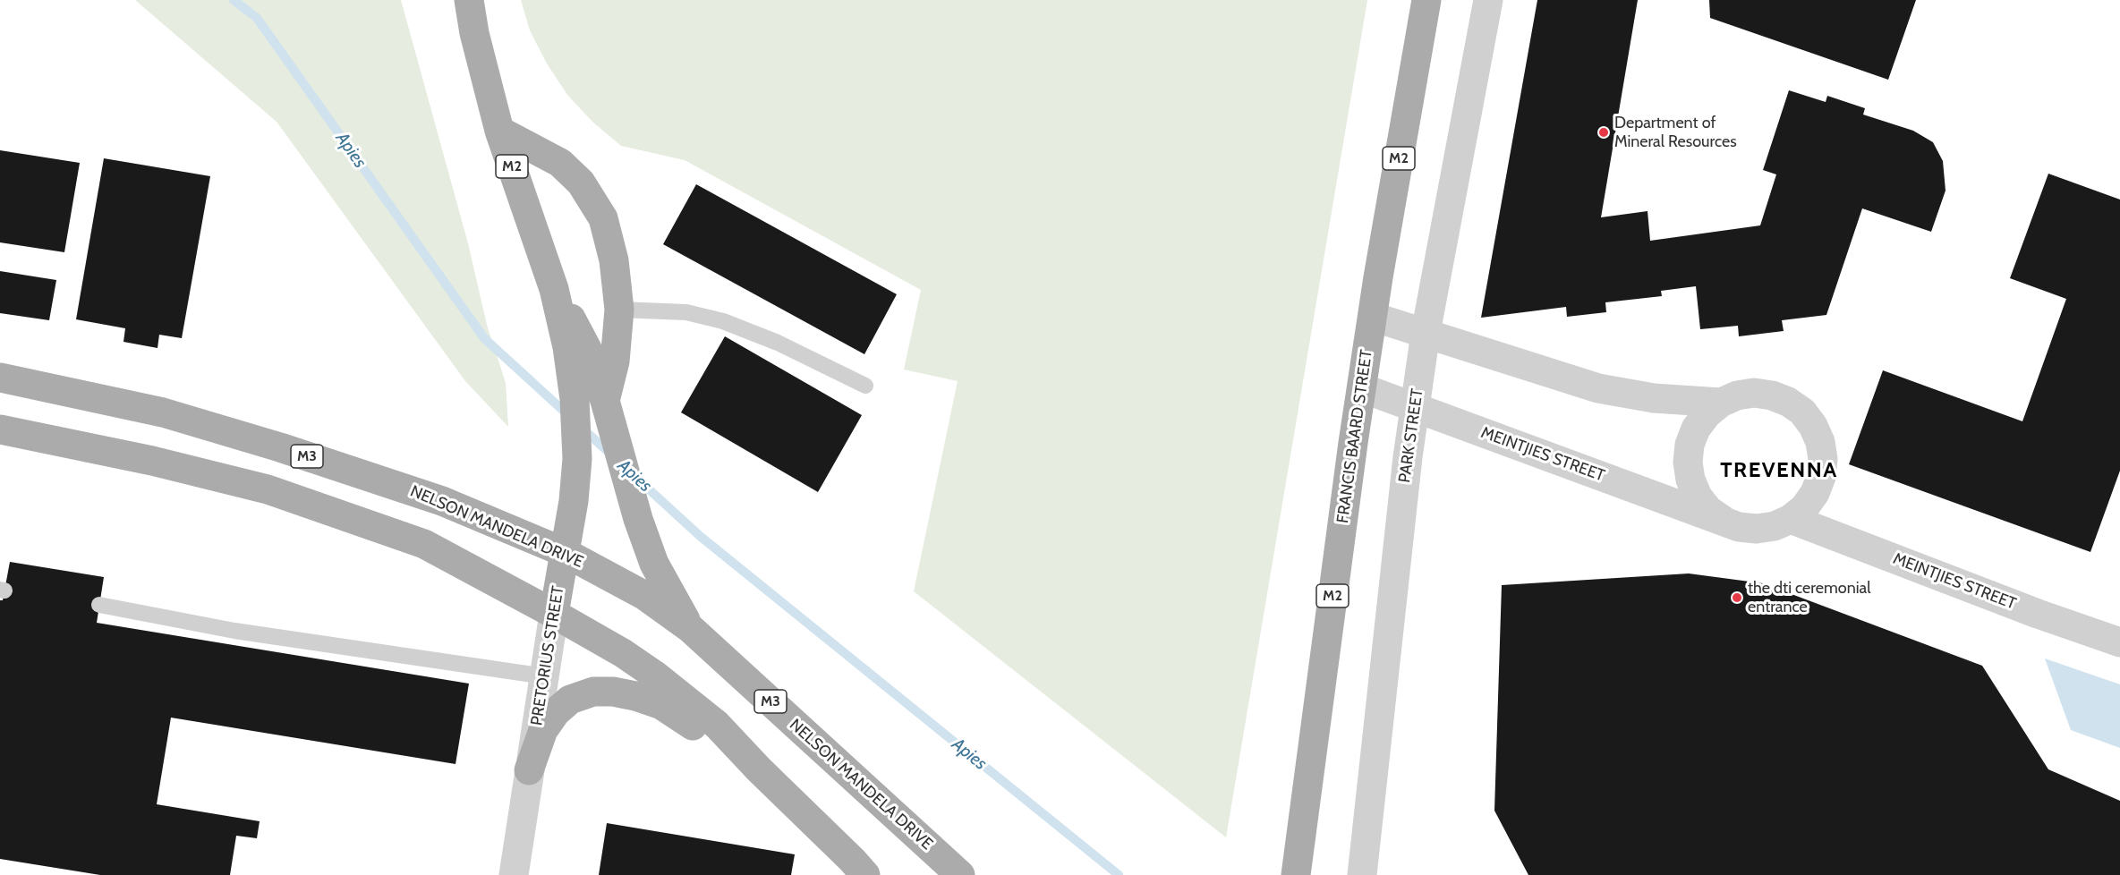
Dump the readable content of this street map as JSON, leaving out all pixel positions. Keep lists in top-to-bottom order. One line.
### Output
{"streets":{"main road":["M2","FRANCIS BAARD STREET","M3","NELSON MANDELA DRIVE","PRETORIUS STREET"],"street":["PARK STREET","MEINTJIES STREET"]},"crossings":[["PARK STREET","MEINTJIES STREET"],["FRANCIS BAARD STREET","MEINTJIES STREET"],["NELSON MANDELA DRIVE","PRETORIUS STREET"]],"districts":["TREVENNA"],"water":["Apies"],"places":["Department of Mineral Resources","the dti ceremonial entrance"]}
